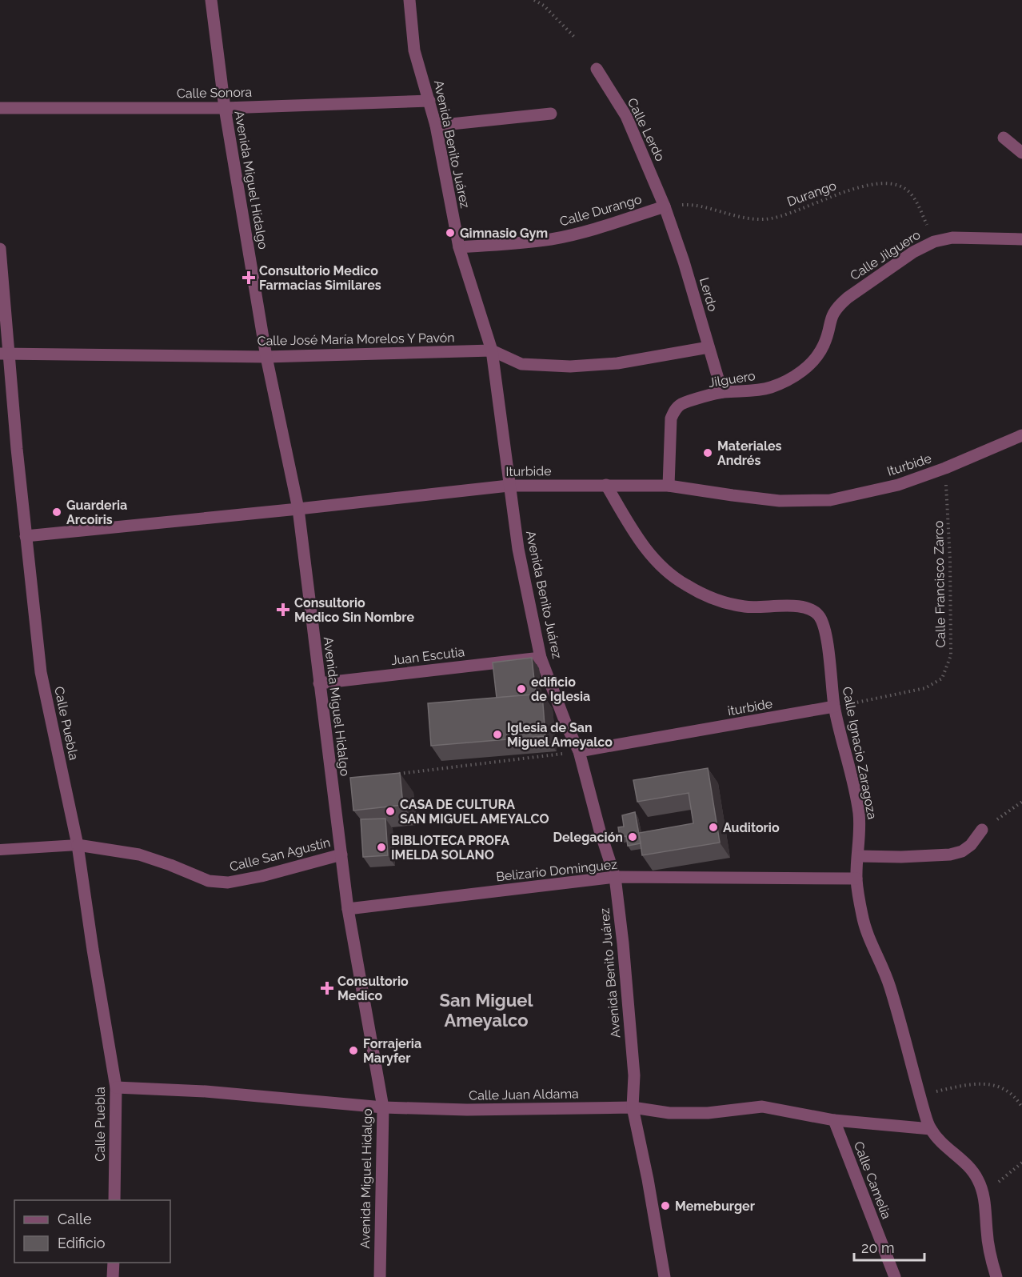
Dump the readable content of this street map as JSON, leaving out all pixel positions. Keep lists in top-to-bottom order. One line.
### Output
{"streets":{"street":["Calle Sonora","Calle Lerdo","Avenida Benito Juárez","Avenida Miguel Hidalgo","Calle Durango","Calle Jilguero","Lerdo","Calle José María Morelos Y Pavón","Jilguero","Iturbide","Juan Escutia","iturbide","Calle Puebla","Calle Ignacio Zaragoza","Calle San Agustín","Belizario Dominguez","Calle Juan Aldama","Calle Camelia"],"path":["Durango","Calle Francisco Zarco"]},"crossings":[["Calle Sonora","Avenida Benito Juárez"],["Calle Sonora","Avenida Miguel Hidalgo"],["Calle Lerdo","Durango"],["Calle Lerdo","Calle Durango"],["Calle Lerdo","Lerdo"],["Avenida Benito Juárez","Calle Durango"],["Avenida Benito Juárez","Calle José María Morelos Y Pavón"],["Avenida Benito Juárez","Iturbide"],["Avenida Benito Juárez","Juan Escutia"],["Avenida Benito Juárez","iturbide"],["Avenida Benito Juárez","Belizario Dominguez"],["Avenida Benito Juárez","Calle Juan Aldama"],["Avenida Miguel Hidalgo","Calle José María Morelos Y Pavón"],["Avenida Miguel Hidalgo","Iturbide"],["Avenida Miguel Hidalgo","Juan Escutia"],["Avenida Miguel Hidalgo","Calle San Agustín"],["Avenida Miguel Hidalgo","Belizario Dominguez"],["Avenida Miguel Hidalgo","Calle Juan Aldama"],["Durango","Calle Durango"],["Durango","Calle Jilguero"],["Durango","Lerdo"],["Calle Durango","Lerdo"],["Calle Jilguero","Jilguero"],["Lerdo","Calle José María Morelos Y Pavón"],["Lerdo","Jilguero"],["Calle José María Morelos Y Pavón","Calle Puebla"],["Jilguero","Iturbide"],["Iturbide","Calle Francisco Zarco"],["Iturbide","Calle Puebla"],["Iturbide","Calle Ignacio Zaragoza"],["Calle Francisco Zarco","iturbide"],["Calle Francisco Zarco","Calle Ignacio Zaragoza"],["iturbide","Calle Ignacio Zaragoza"],["Calle Puebla","Calle San Agustín"],["Calle Puebla","Calle Juan Aldama"],["Calle Ignacio Zaragoza","Belizario Dominguez"],["Calle Ignacio Zaragoza","Calle Juan Aldama"],["Calle Juan Aldama","Calle Camelia"]],"districts":["San Miguel Ameyalco"],"places":{"other":["Gimnasio Gym","Materiales Andrés","Guarderia Arcoiris","edificio de Iglesia","Iglesia de San Miguel Ameyalco","CASA DE CULTURA SAN MIGUEL AMEYALCO","Auditorio","Delegación","BIBLIOTECA PROFA IMELDA SOLANO","Forrajeria Maryfer","Memeburger"],"health":["Consultorio Medico Farmacias Similares","Consultorio Medico Sin Nombre","Consultorio Medico"]},"legend":["Calle","Edificio"],"scale_bar":"20 m"}
